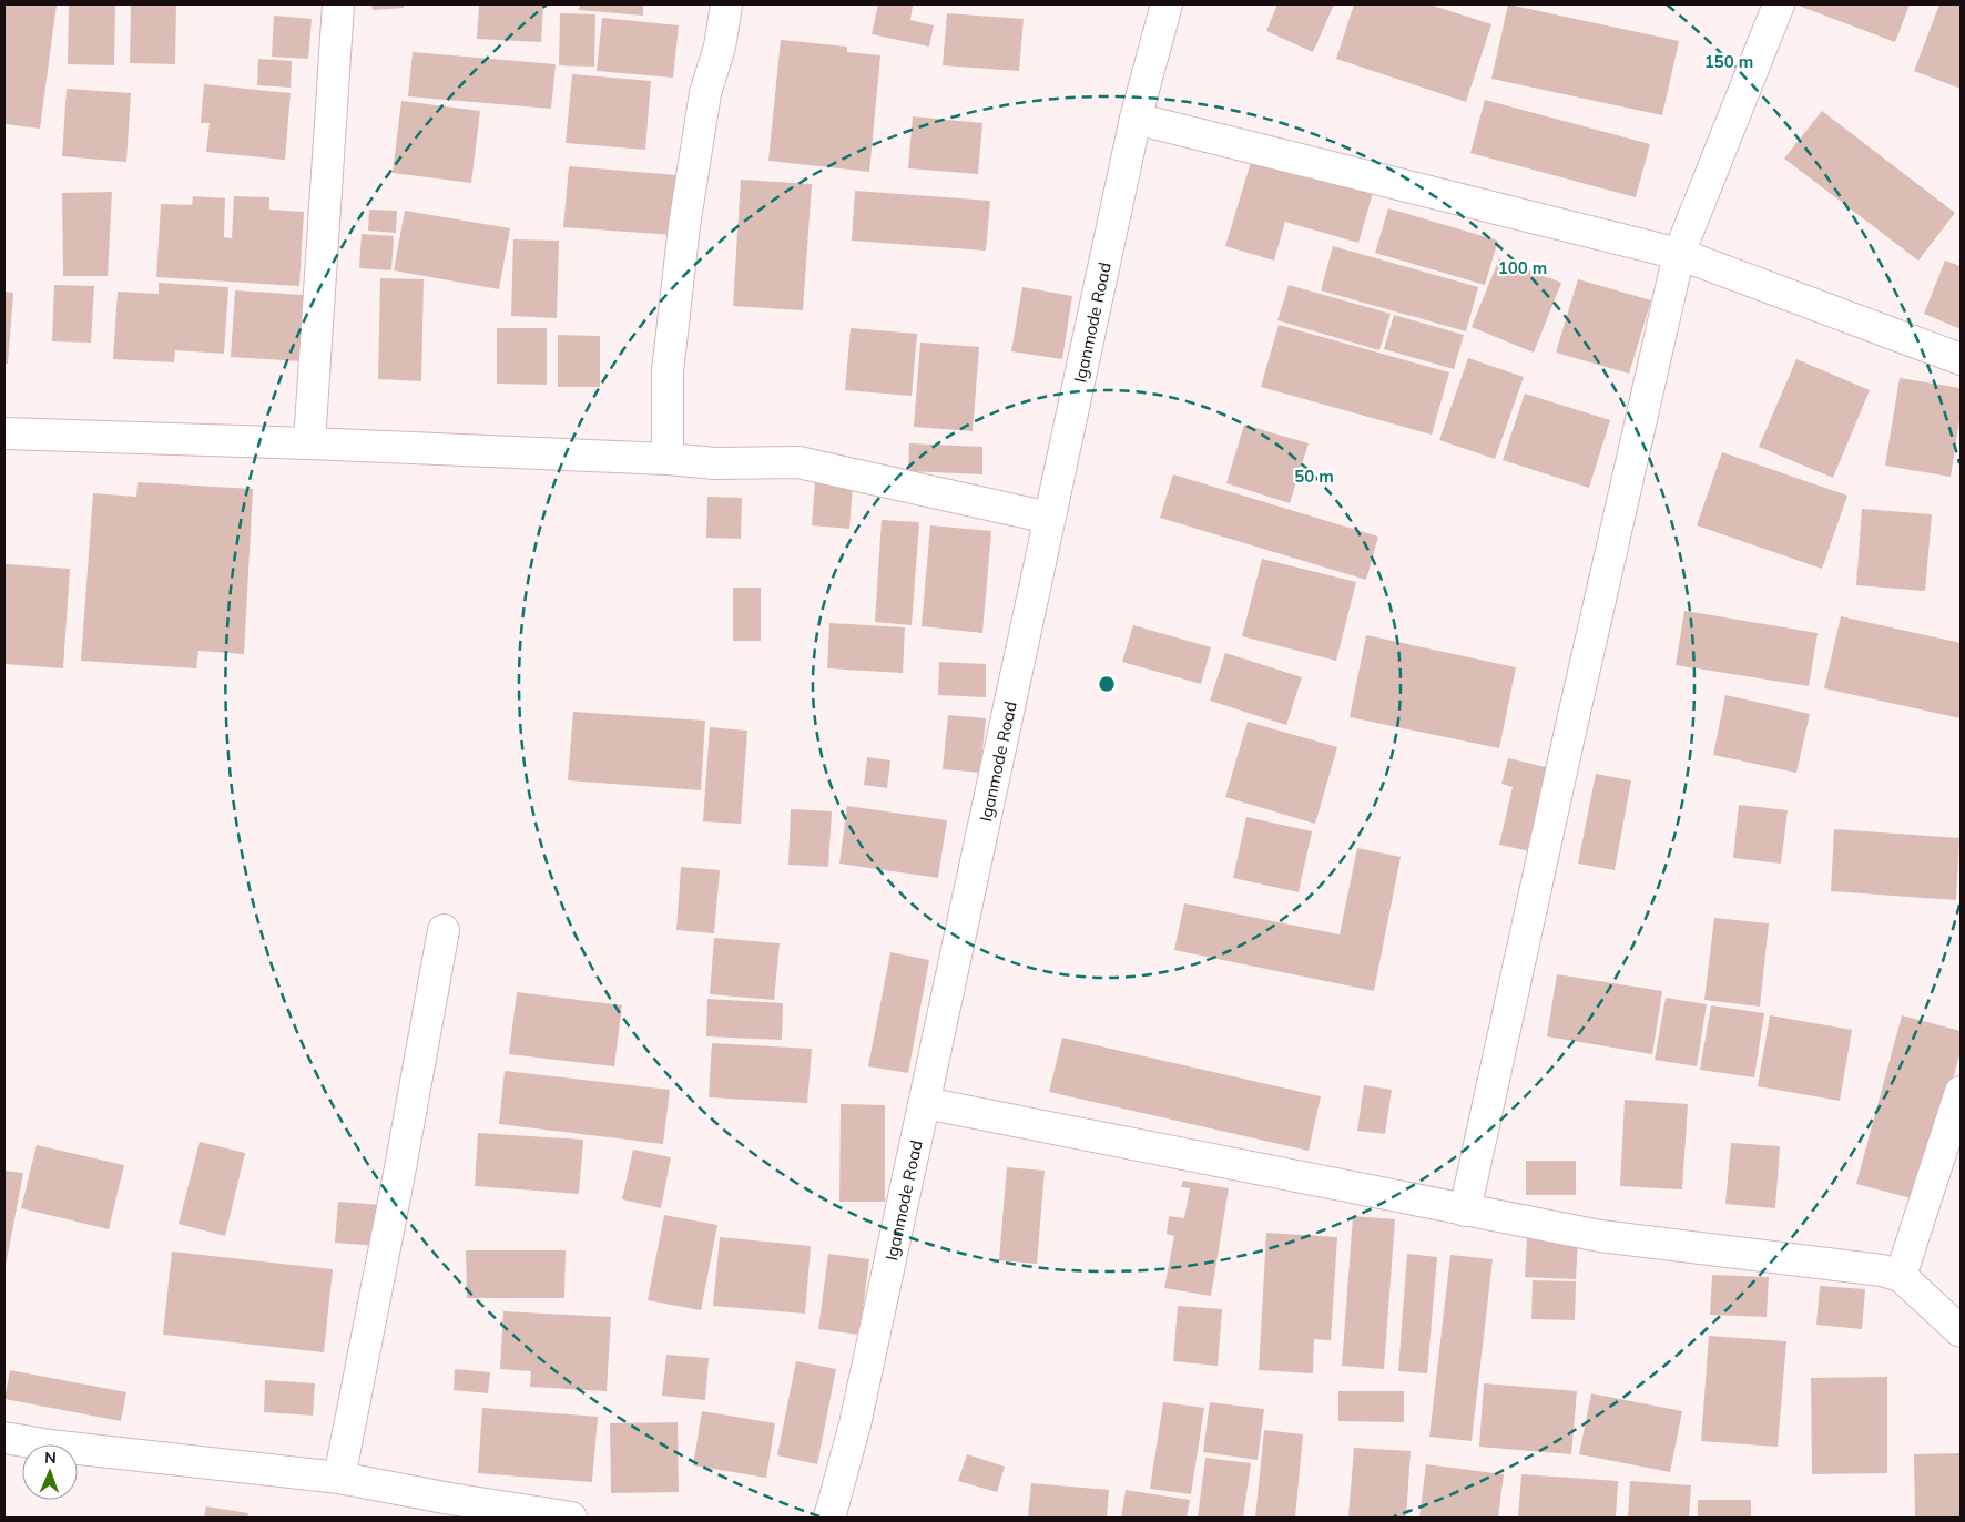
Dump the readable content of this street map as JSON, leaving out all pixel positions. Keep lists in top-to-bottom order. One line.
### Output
{"streets":{"street":["Iganmode Road"]},"north":"top","rings":["150 m","100 m","50 m"]}
